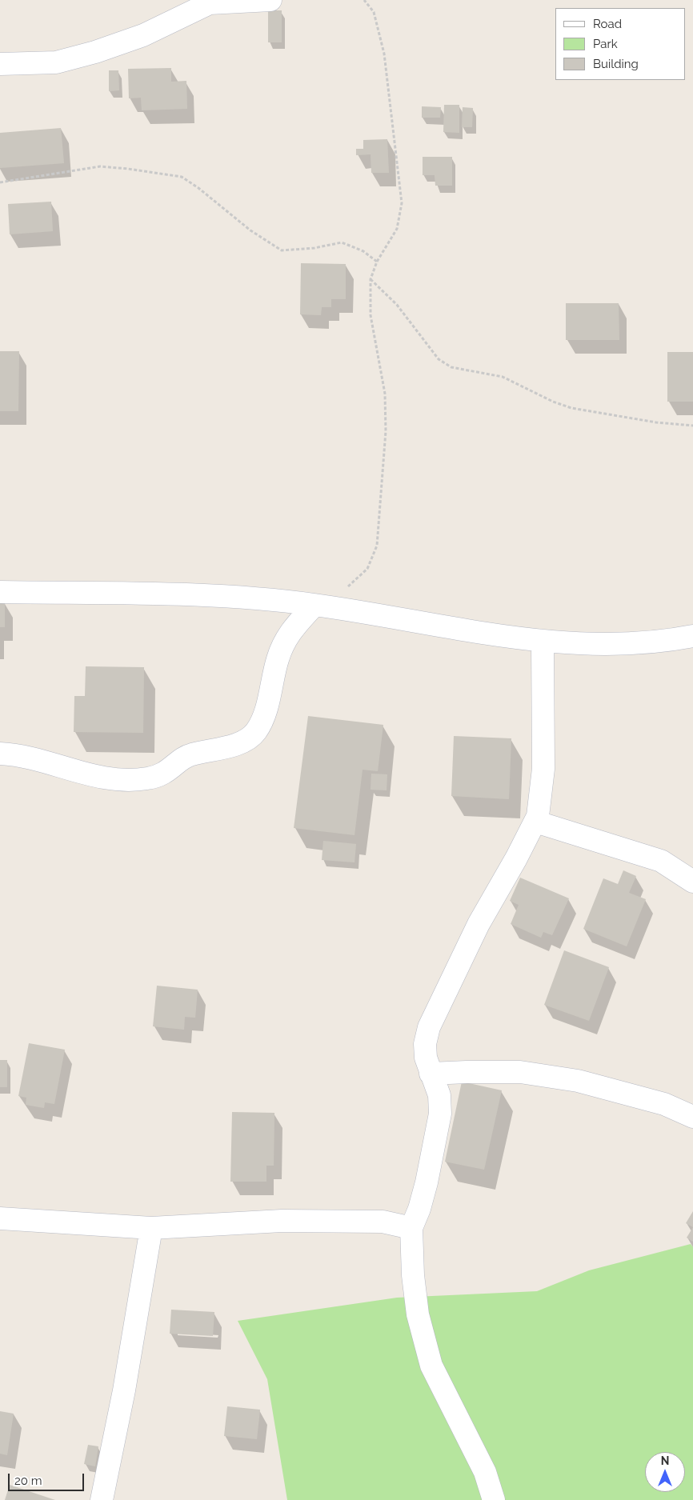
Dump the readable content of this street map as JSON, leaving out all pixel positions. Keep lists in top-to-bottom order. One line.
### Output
{"legend":["Road","Park","Building"],"scale_bar":"20 m","north":"top"}
